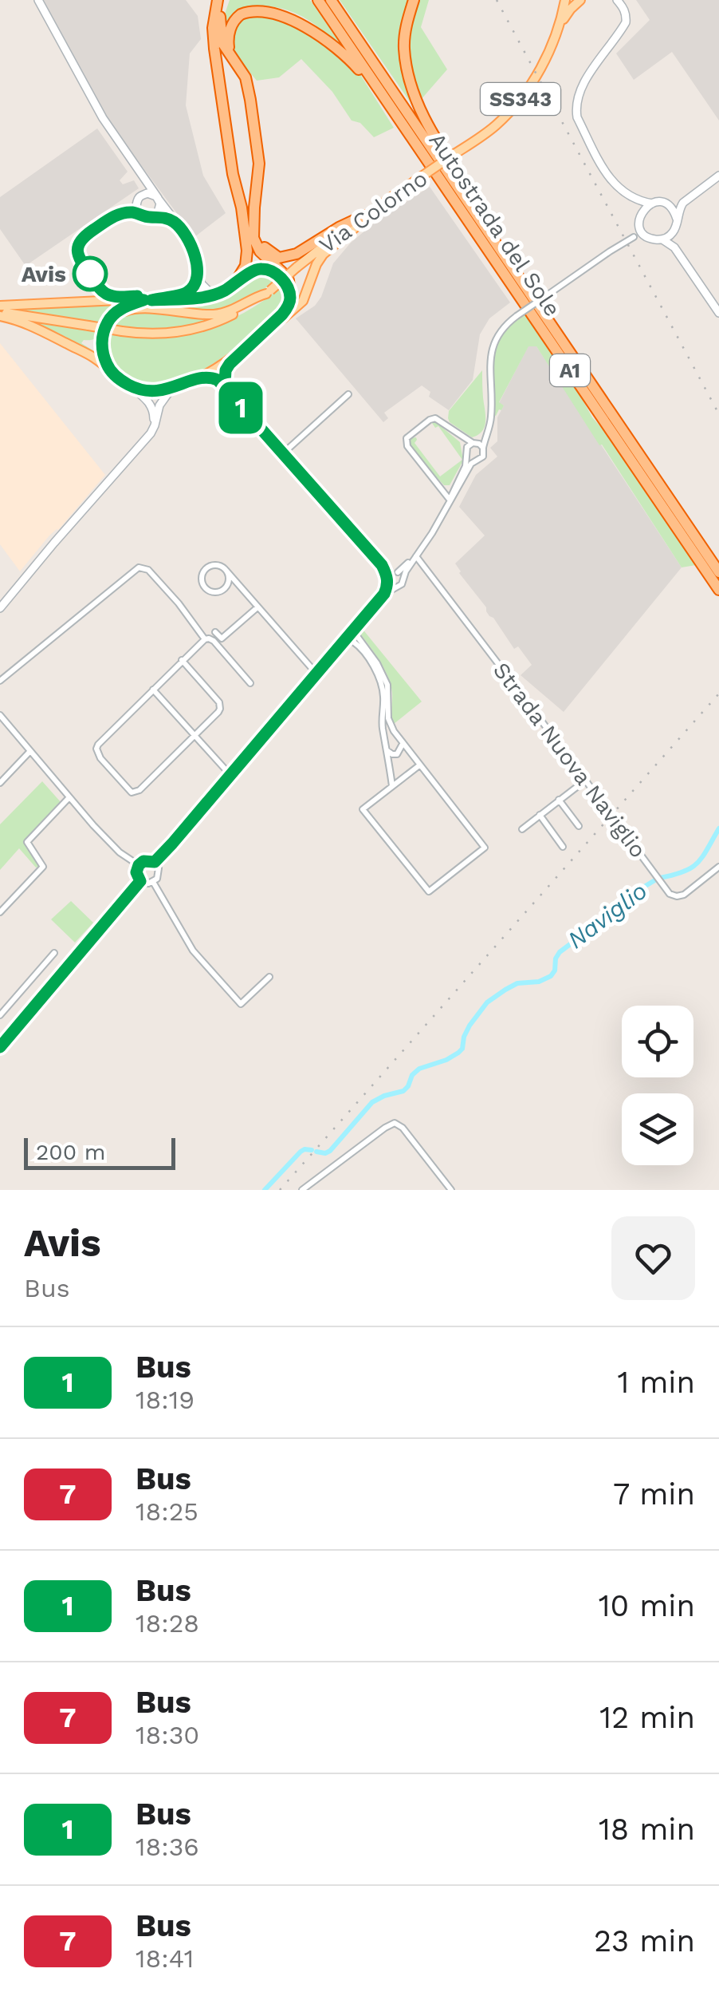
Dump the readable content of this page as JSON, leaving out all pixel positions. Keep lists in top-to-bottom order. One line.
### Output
{"streets":{"highway":["Autostrada del Sole","A1"],"main road":["SS343","Via Colorno"],"street":["Strada Nuova Naviglio"]},"water":["Naviglio"],"places":["Avis"],"lines":["bus line 1"],"scale_bar":"200 m","page":{"on_map":"1","scale":"200 m","heading":["Avis","Bus"],"list":[{"mark":"1","name":"Bus","note":"18:19","value":"1 min"},{"mark":"7","name":"Bus","note":"18:25","value":"7 min"},{"mark":"1","name":"Bus","note":"18:28","value":"10 min"},{"mark":"7","name":"Bus","note":"18:30","value":"12 min"},{"mark":"1","name":"Bus","note":"18:36","value":"18 min"},{"mark":"7","name":"Bus","note":"18:41","value":"23 min"}]}}
